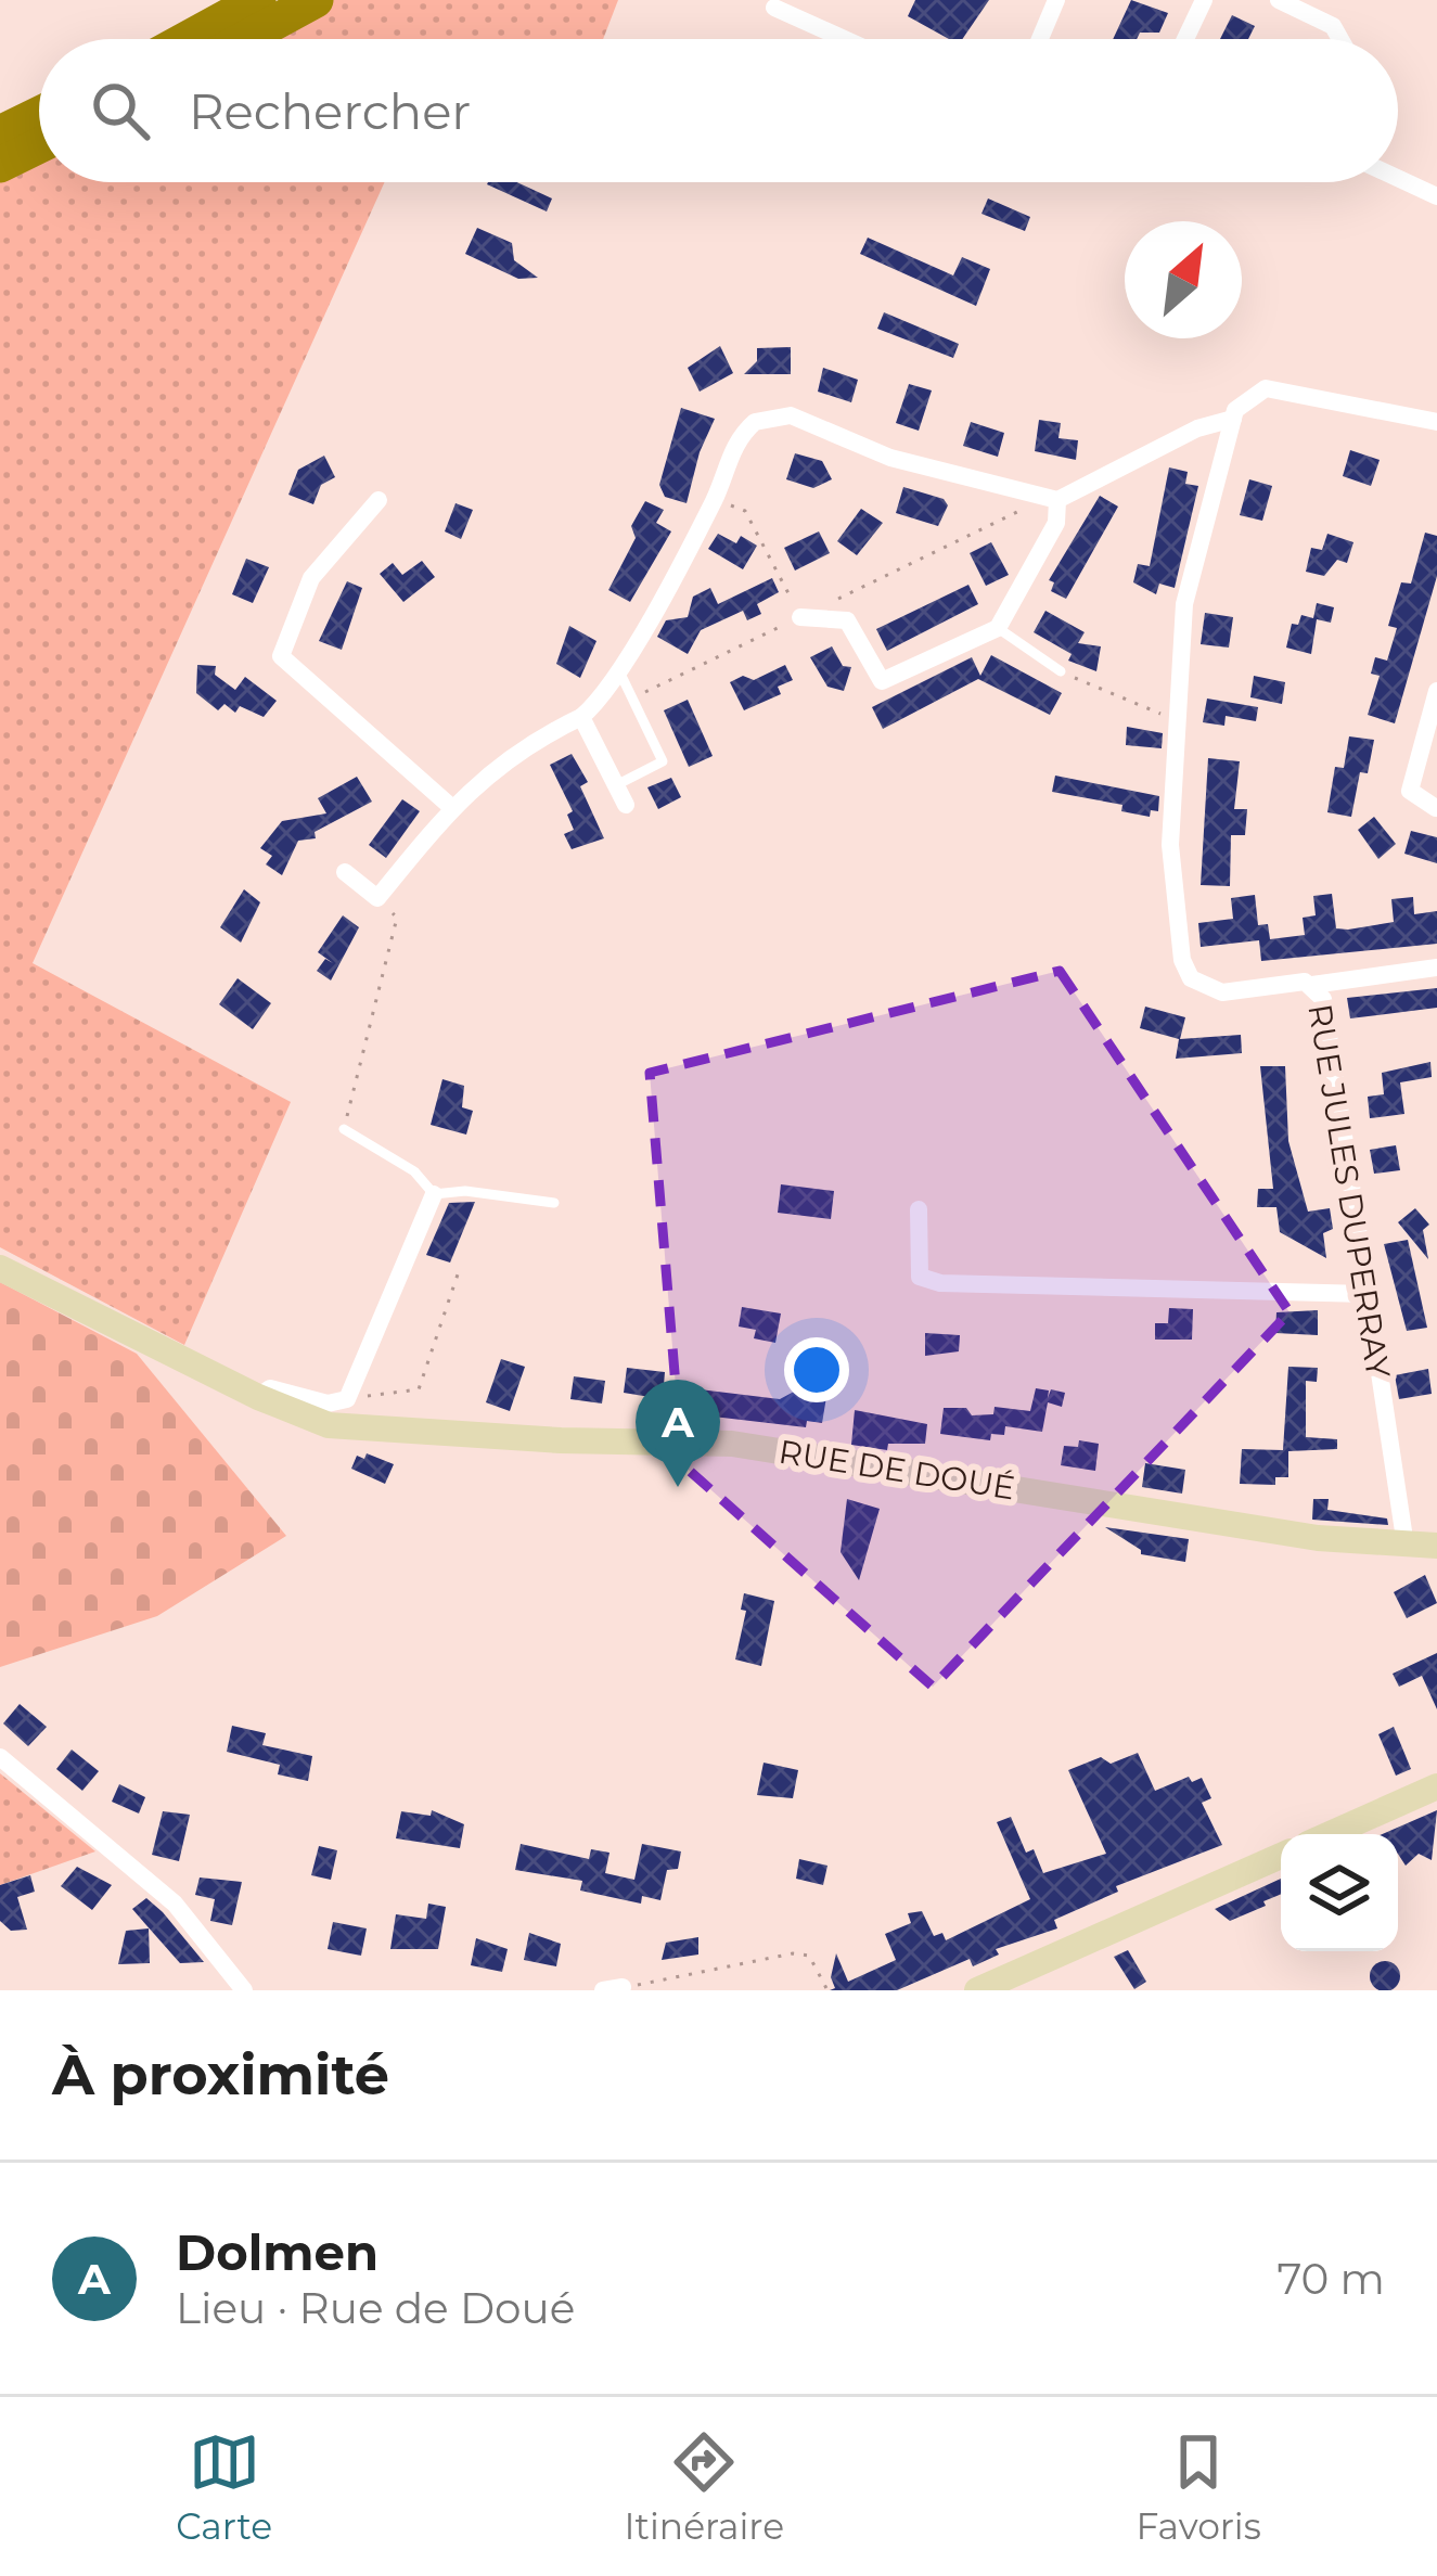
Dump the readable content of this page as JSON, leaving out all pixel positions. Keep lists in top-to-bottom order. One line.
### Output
{"streets":{"street":["RUE JULES DUPERRAY","RUE DE DOUÉ"]},"crossings":[["RUE JULES DUPERRAY","RUE DE DOUÉ"]],"north":"top right","page":{"search":"Rechercher","pins":"A","heading":"À proximité","list":[{"mark":"A","name":"Dolmen","note":"Lieu · Rue de Doué","value":"70 m"}],"nav":["Carte","Itinéraire","Favoris"]}}
